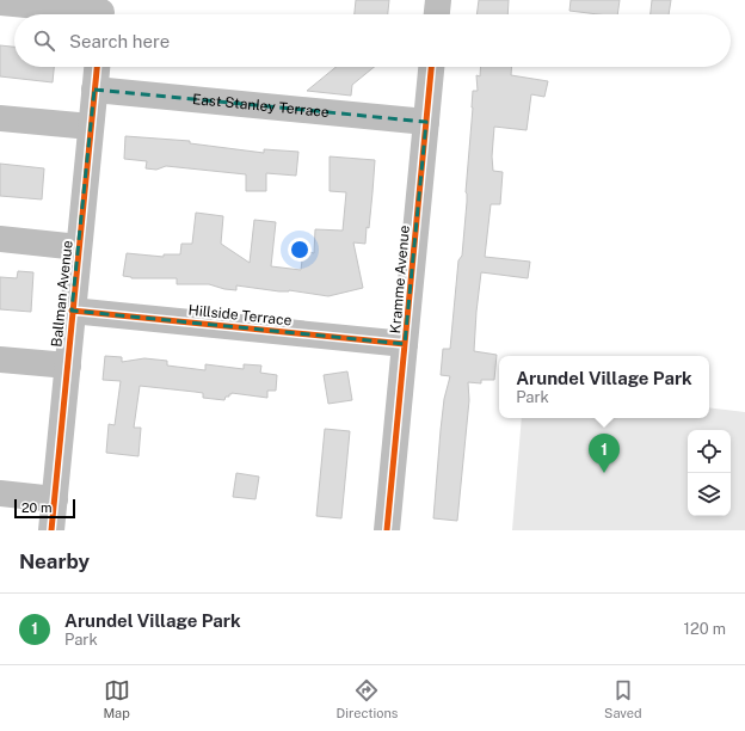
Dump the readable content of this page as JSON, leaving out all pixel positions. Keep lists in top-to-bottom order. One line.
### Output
{"streets":{"street":["East Stanley Terrace","Kramme Avenue","Ballman Avenue","Hillside Terrace"]},"crossings":[["East Stanley Terrace","Kramme Avenue"],["East Stanley Terrace","Ballman Avenue"],["Kramme Avenue","Hillside Terrace"],["Ballman Avenue","Hillside Terrace"]],"scale_bar":"20 m","page":{"search":"Search here","popup":["Arundel Village Park","Park"],"pins":"1","scale":"20 m","heading":"Nearby","list":[{"mark":"1","name":"Arundel Village Park","note":"Park","value":"120 m"}],"nav":["Map","Directions","Saved"]}}
